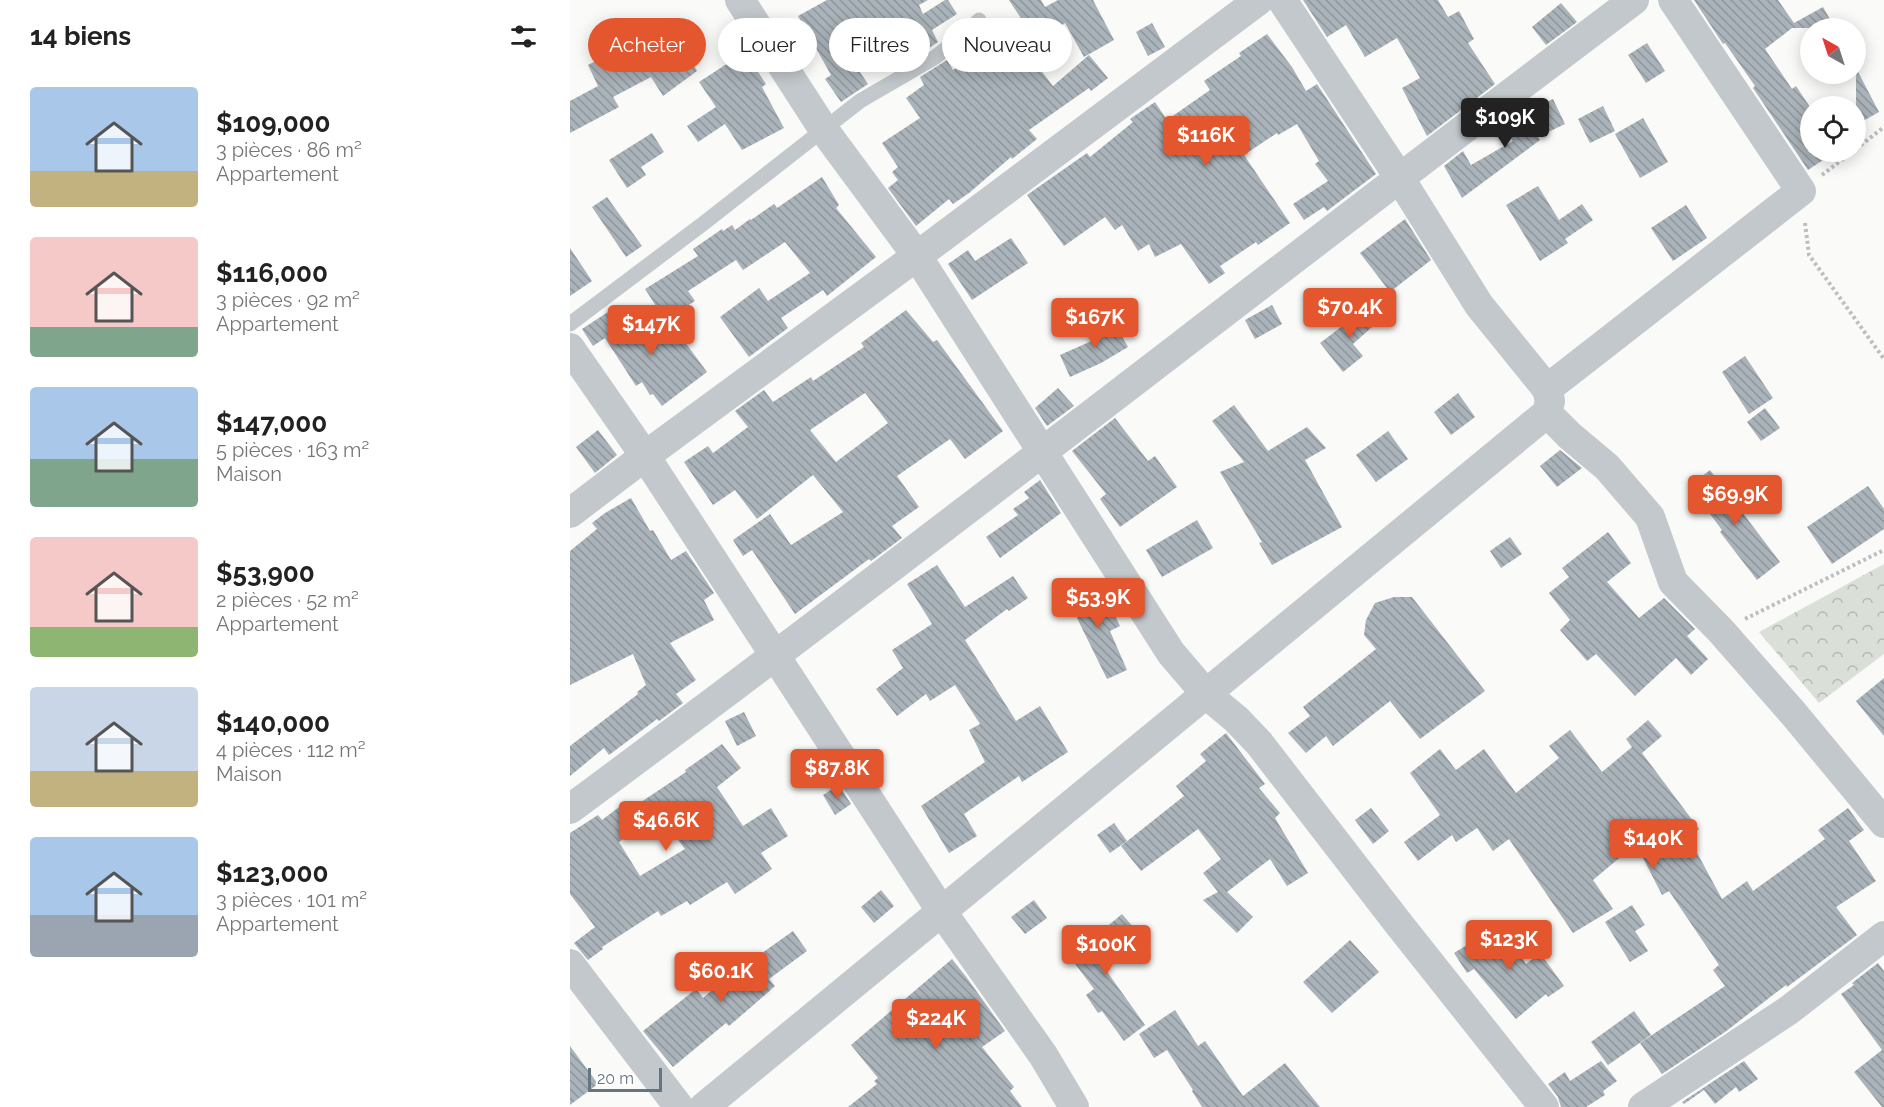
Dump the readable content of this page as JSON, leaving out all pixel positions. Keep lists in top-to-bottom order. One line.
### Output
{"scale_bar":"20 m","north":"top left","page":{"heading":"14 biens","chip":["Acheter","Louer","Filtres","Nouveau"],"list":[{"name":"$109,000","note":"3 pièces · 86 m² · Appartement"},{"name":"$116,000","note":"3 pièces · 92 m² · Appartement"},{"name":"$147,000","note":"5 pièces · 163 m² · Maison"},{"name":"$53,900","note":"2 pièces · 52 m² · Appartement"},{"name":"$140,000","note":"4 pièces · 112 m² · Maison"},{"name":"$123,000","note":"3 pièces · 101 m² · Appartement"}],"price":["$109K","$116K","$70.4K","$167K","$147K","$69.9K","$53.9K","$87.8K","$46.6K","$140K","$123K","$100K","$60.1K","$224K"],"scale":"20 m"}}
